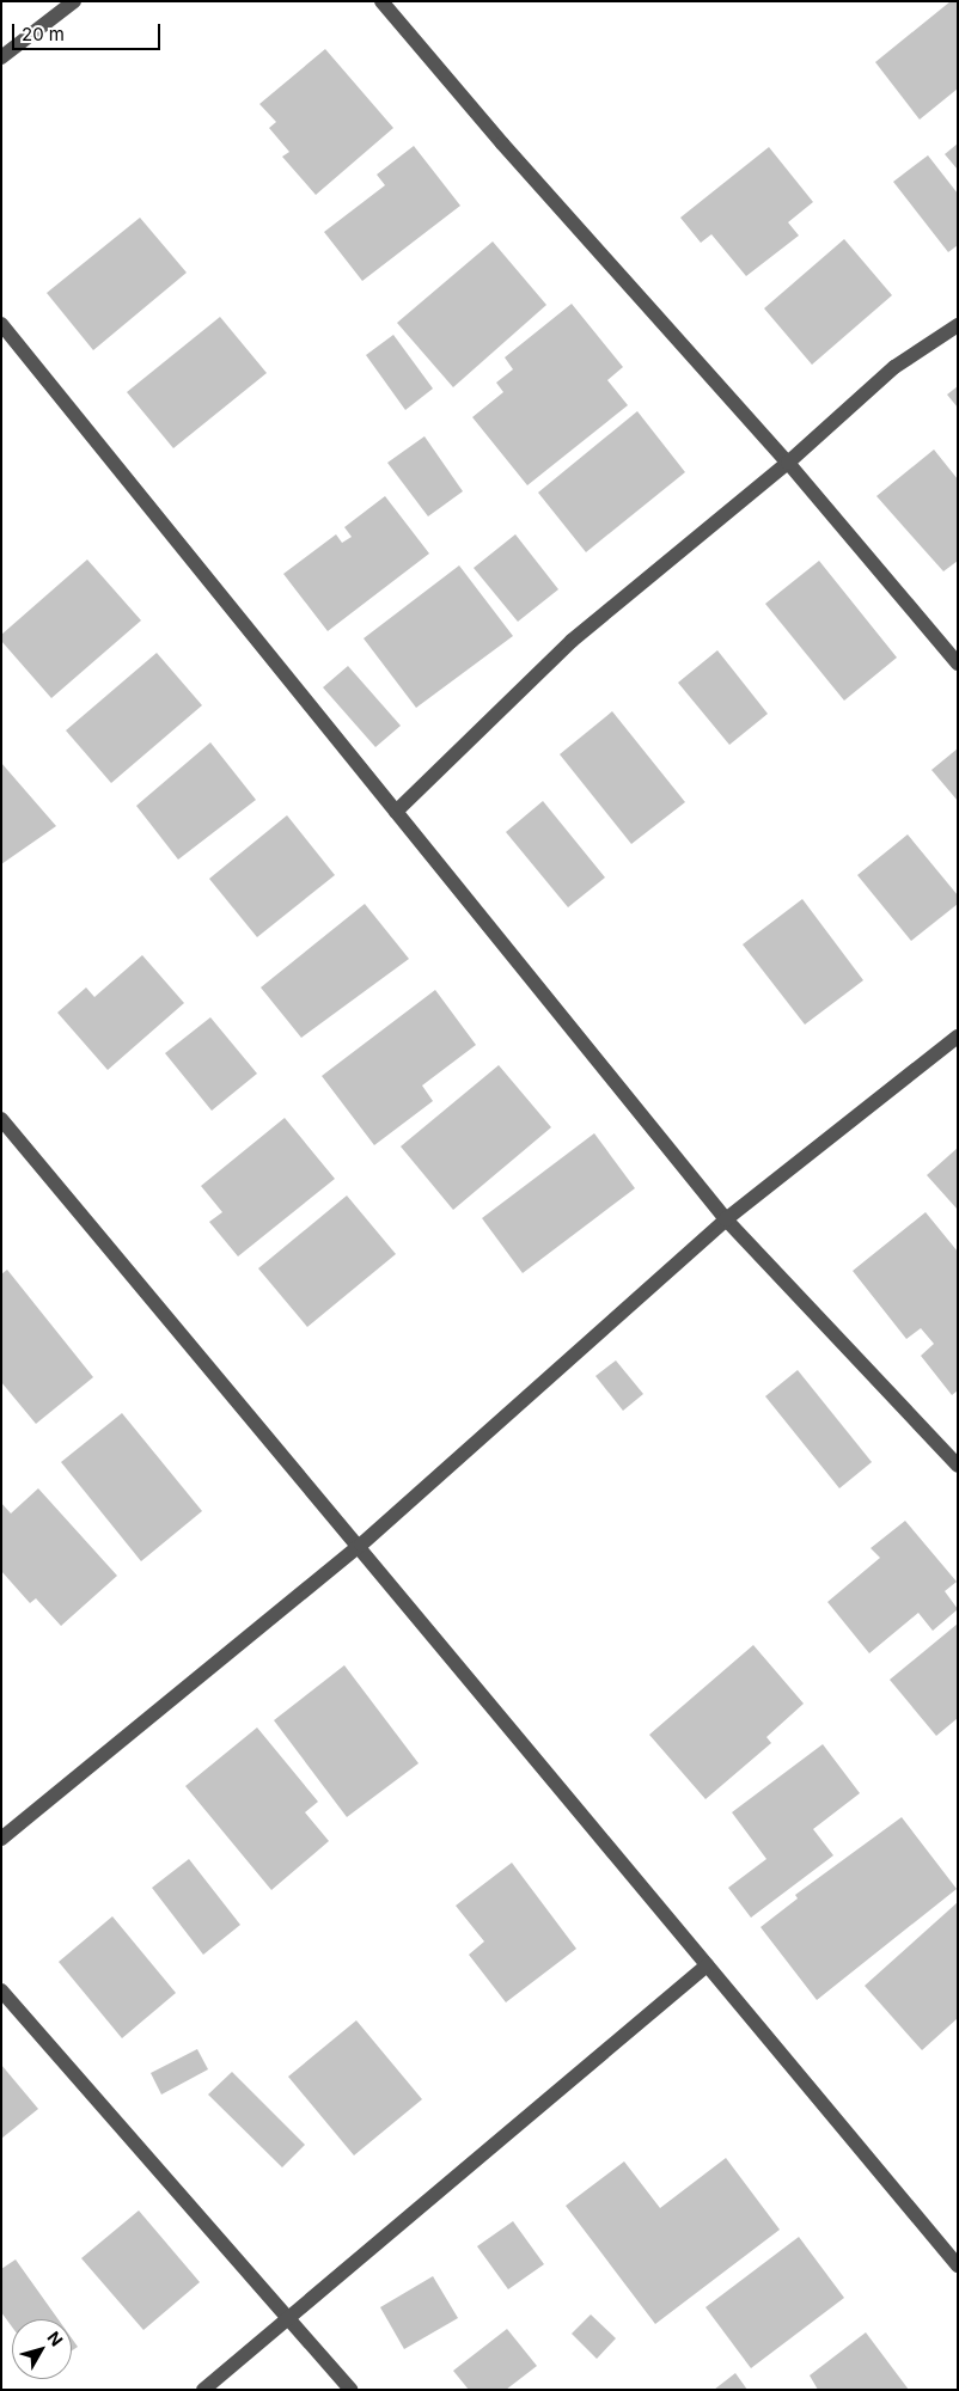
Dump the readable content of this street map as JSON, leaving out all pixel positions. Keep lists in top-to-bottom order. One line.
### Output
{"scale_bar":"20 m","north":"top right"}
